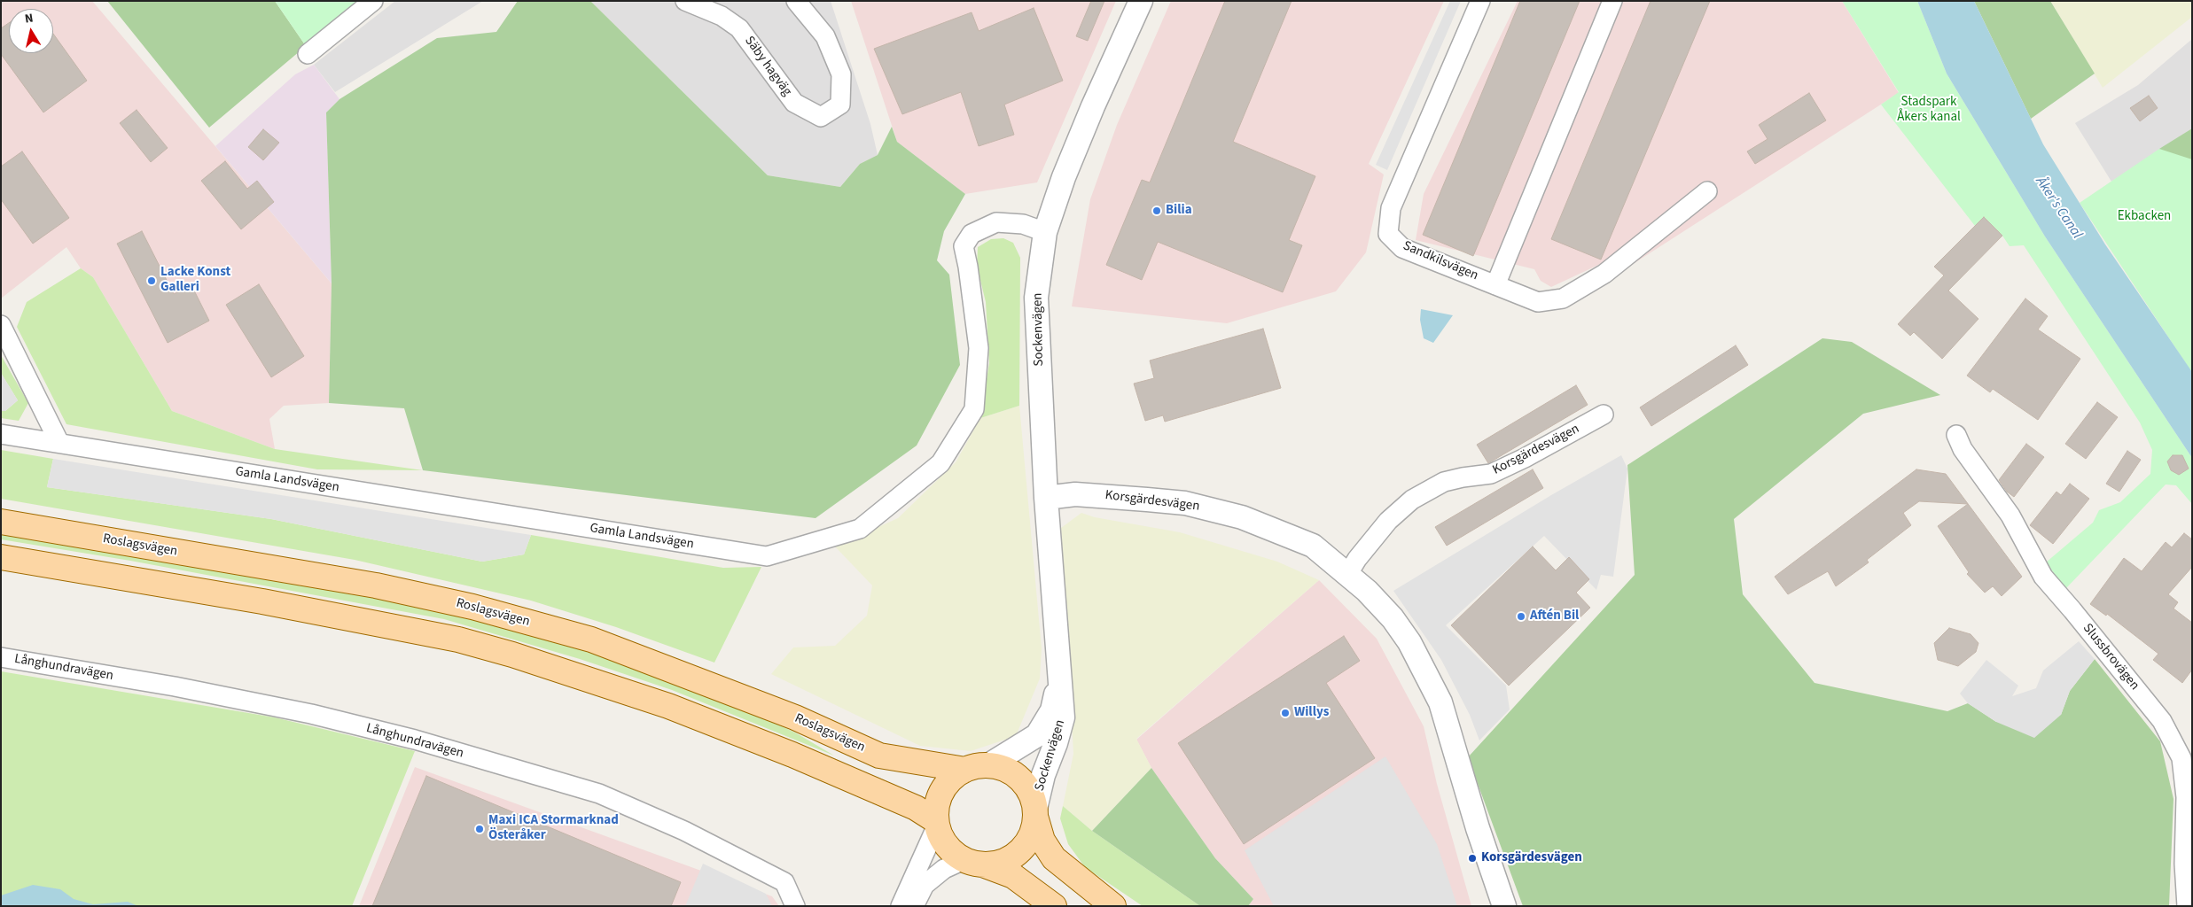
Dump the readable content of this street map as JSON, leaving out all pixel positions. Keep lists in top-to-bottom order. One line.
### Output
{"streets":{"main road":["Roslagsvägen"],"street":["Säby hagväg","Sandkilsvägen","Sockenvägen","Korsgärdesvägen","Gamla Landsvägen","Slussbrovägen","Långhundravägen"]},"crossings":[["Sockenvägen","Korsgärdesvägen"],["Sockenvägen","Gamla Landsvägen"],["Sockenvägen","Roslagsvägen"]],"water":["Åker's Canal"],"parks":["Stadspark Åkers kanal","Ekbacken"],"places":["Bilia","Lacke Konst Galleri","Aftén Bil","Willys","Maxi ICA Stormarknad Österåker","Korsgärdesvägen"],"north":"top"}
